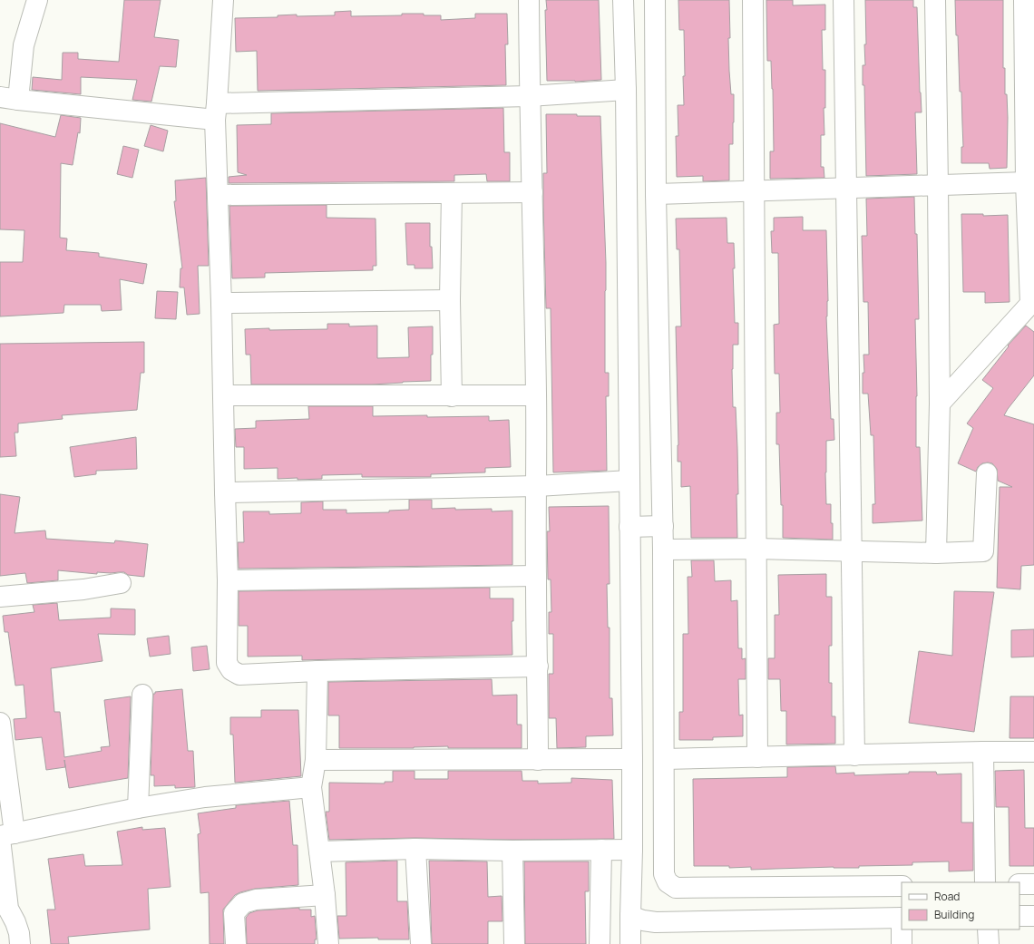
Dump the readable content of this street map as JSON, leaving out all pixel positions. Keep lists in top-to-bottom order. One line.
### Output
{"legend":["Road","Building"]}
